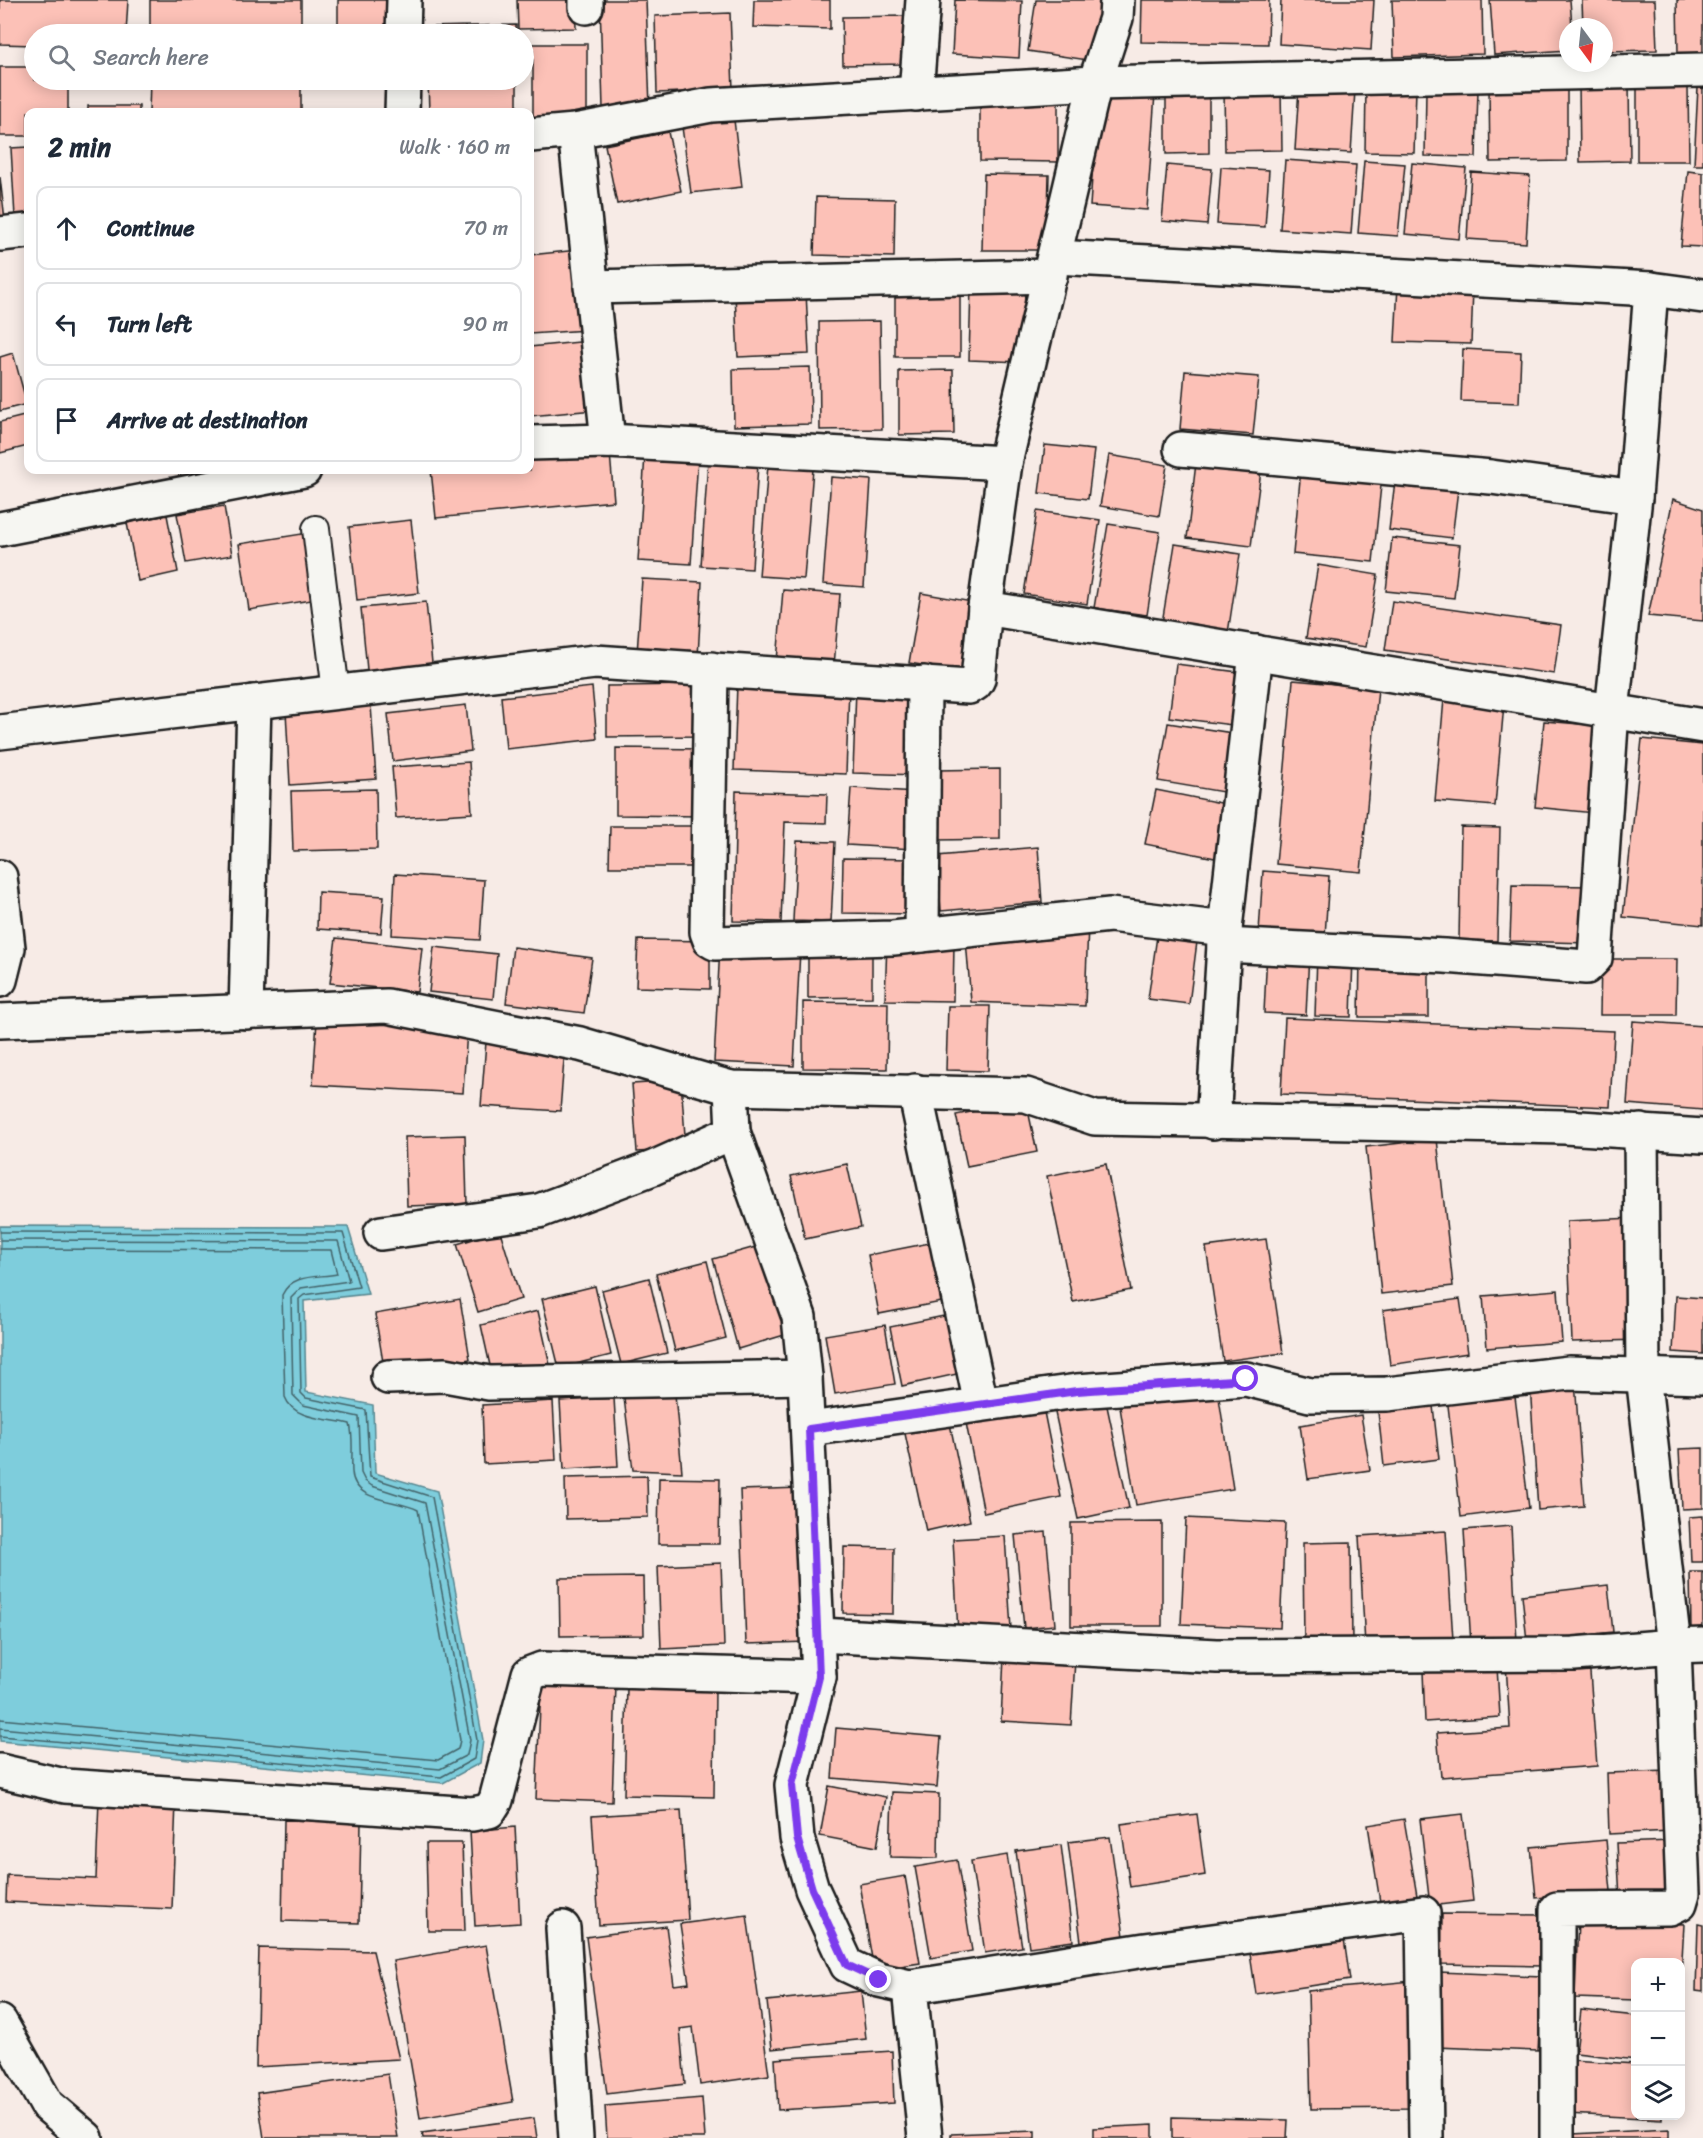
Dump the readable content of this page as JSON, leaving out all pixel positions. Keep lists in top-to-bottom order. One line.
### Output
{"north":"bottom","page":{"search":"Search here","heading":["2 min","Walk · 160 m"],"list":[["Continue","70 m"],["Turn left","90 m"],"Arrive at destination"],"map_buttons":["+","−"]}}
